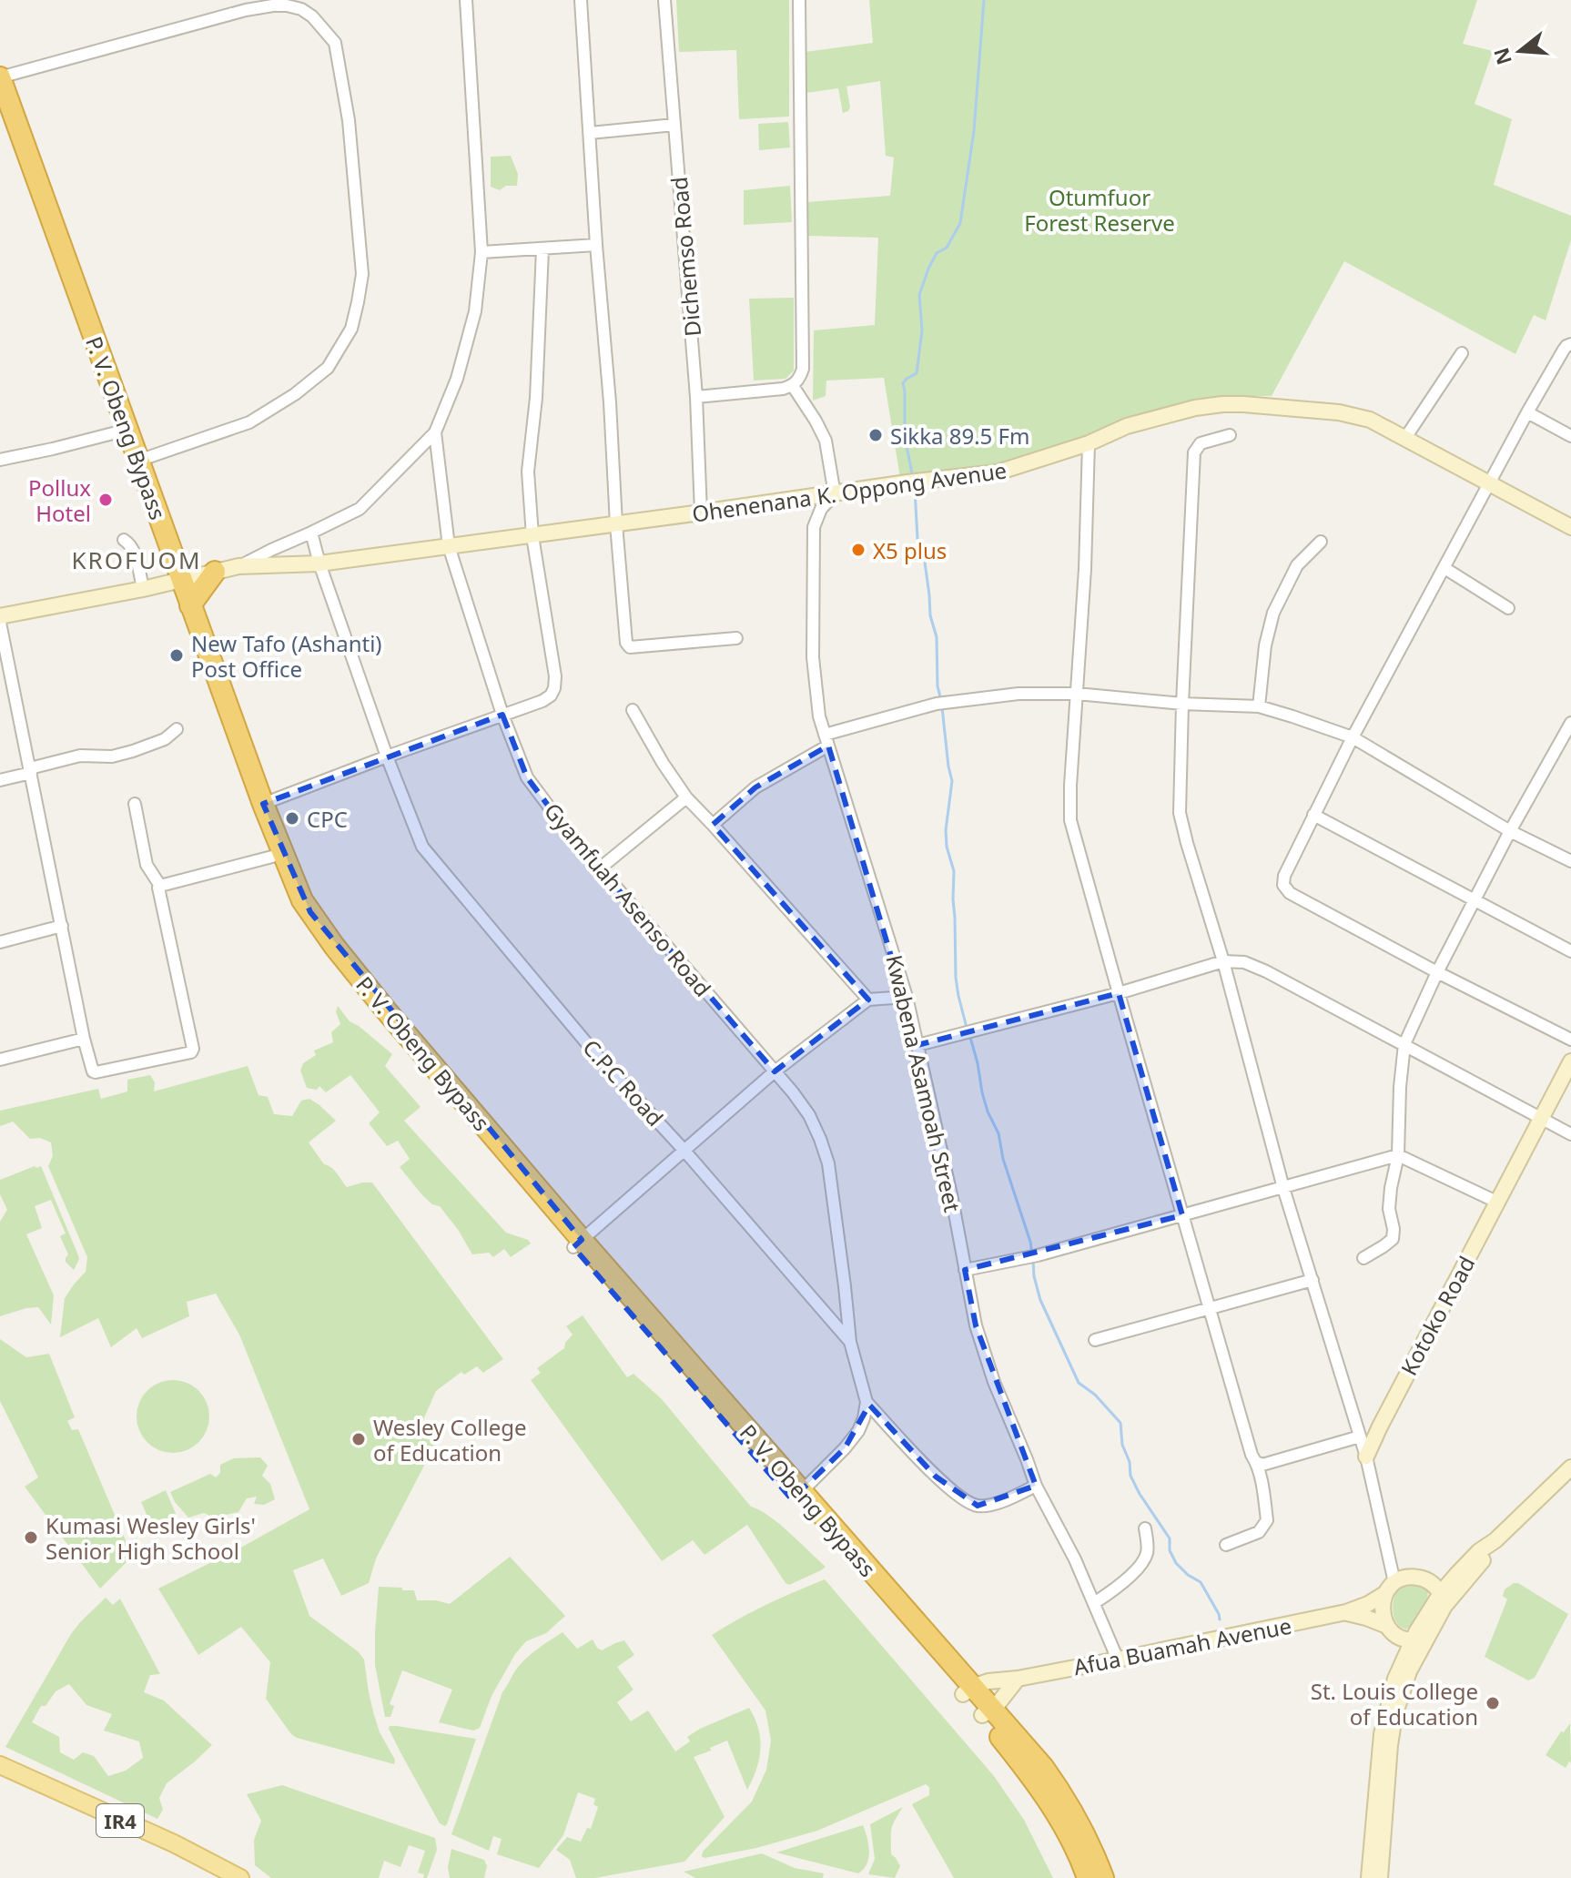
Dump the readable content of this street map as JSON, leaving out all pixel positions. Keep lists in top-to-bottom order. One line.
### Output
{"streets":{"highway":["P. V. Obeng Bypass"],"main road":["IR4"],"street":["Dichemso Road","Ohenenana K. Oppong Avenue","Gyamfuah Asenso Road","C.P.C Road","Kwabena Asamoah Street","Kotoko Road","Afua Buamah Avenue"]},"crossings":[["Dichemso Road","Ohenenana K. Oppong Avenue"],["P. V. Obeng Bypass","Ohenenana K. Oppong Avenue"],["P. V. Obeng Bypass","Afua Buamah Avenue"],["Ohenenana K. Oppong Avenue","Gyamfuah Asenso Road"],["Ohenenana K. Oppong Avenue","C.P.C Road"],["Ohenenana K. Oppong Avenue","Kwabena Asamoah Street"],["Kwabena Asamoah Street","Afua Buamah Avenue"]],"districts":["KROFUOM"],"parks":["Otumfuor Forest Reserve"],"places":["Sikka 89.5 Fm","Pollux Hotel","X5 plus","New Tafo (Ashanti) Post Office","CPC","Wesley College of Education","Kumasi Wesley Girls' Senior High School","St. Louis College of Education"],"north":"left"}
